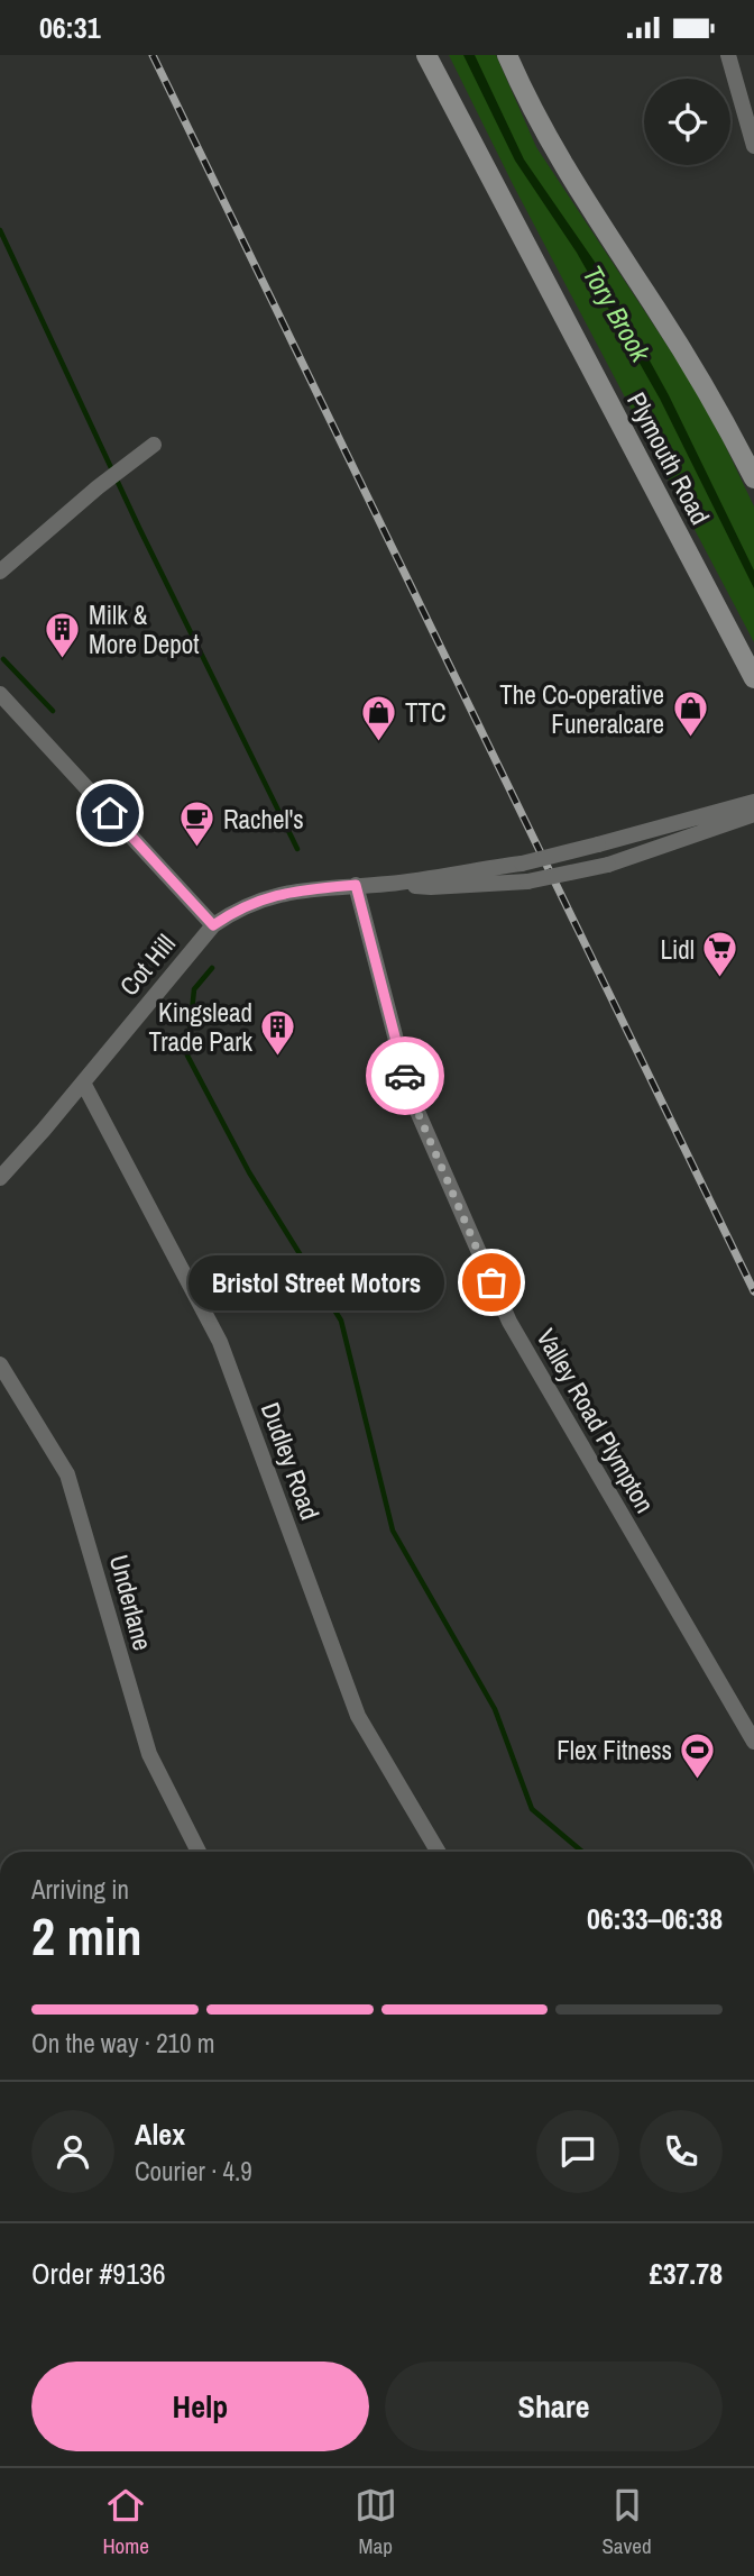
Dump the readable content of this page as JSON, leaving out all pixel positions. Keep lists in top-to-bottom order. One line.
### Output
{"streets":{"main road":["Plymouth Road"],"street":["Cot Hill","Valley Road Plympton","Dudley Road","Underlane"]},"crossings":[["Cot Hill","Valley Road Plympton"],["Cot Hill","Dudley Road"]],"water":["Tory Brook"],"places":{"building":["Milk & More Depot","Kingslead Trade Park"],"shop":["The Co-operative Funeralcare","TTC"],"cafe":["Rachel's"],"supermarket":["Lidl"],"other":["Bristol Street Motors"],"sports":["Flex Fitness"]},"page":{"status":"06:31","bubble":"Bristol Street Motors","heading":["2 min","Arriving in","06:33–06:38"],"panel":["Alex","Courier · 4.9","Order #9136","£37.78"],"bar":"On the way · 210 m","buttons":["Help","Share"],"tabs":["Home","Map","Saved"]}}
